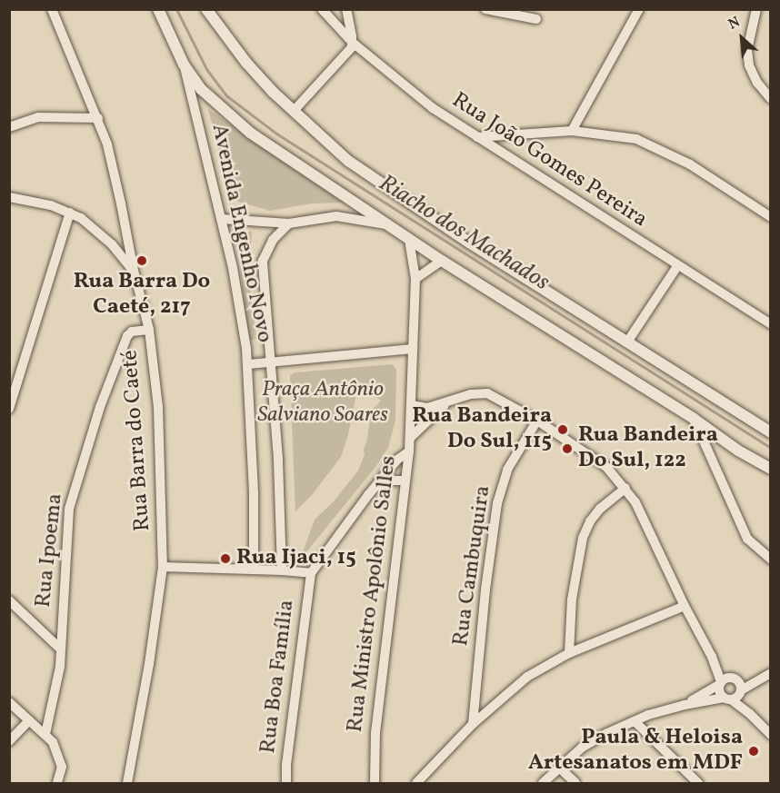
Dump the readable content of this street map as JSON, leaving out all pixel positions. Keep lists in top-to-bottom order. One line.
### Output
{"streets":{"street":["Rua João Gomes Pereira","Avenida Engenho Novo","Rua Barra do Caeté","Rua Ipoema","Rua Cambuquira","Rua Ministro Apolônio Salles","Rua Boa Família"]},"crossings":[["Avenida Engenho Novo","Rua Ministro Apolônio Salles"],["Rua Barra do Caeté","Rua Ipoema"],["Rua Ministro Apolônio Salles","Rua Boa Família"]],"water":["Riacho dos Machados"],"parks":["Praça Antônio Salviano Soares"],"places":["Rua Barra Do Caeté, 217","Rua Bandeira Do Sul, 115","Rua Bandeira Do Sul, 122","Rua Ijaci, 15","Paula & Heloisa Artesanatos em MDF"],"north":"top left"}
